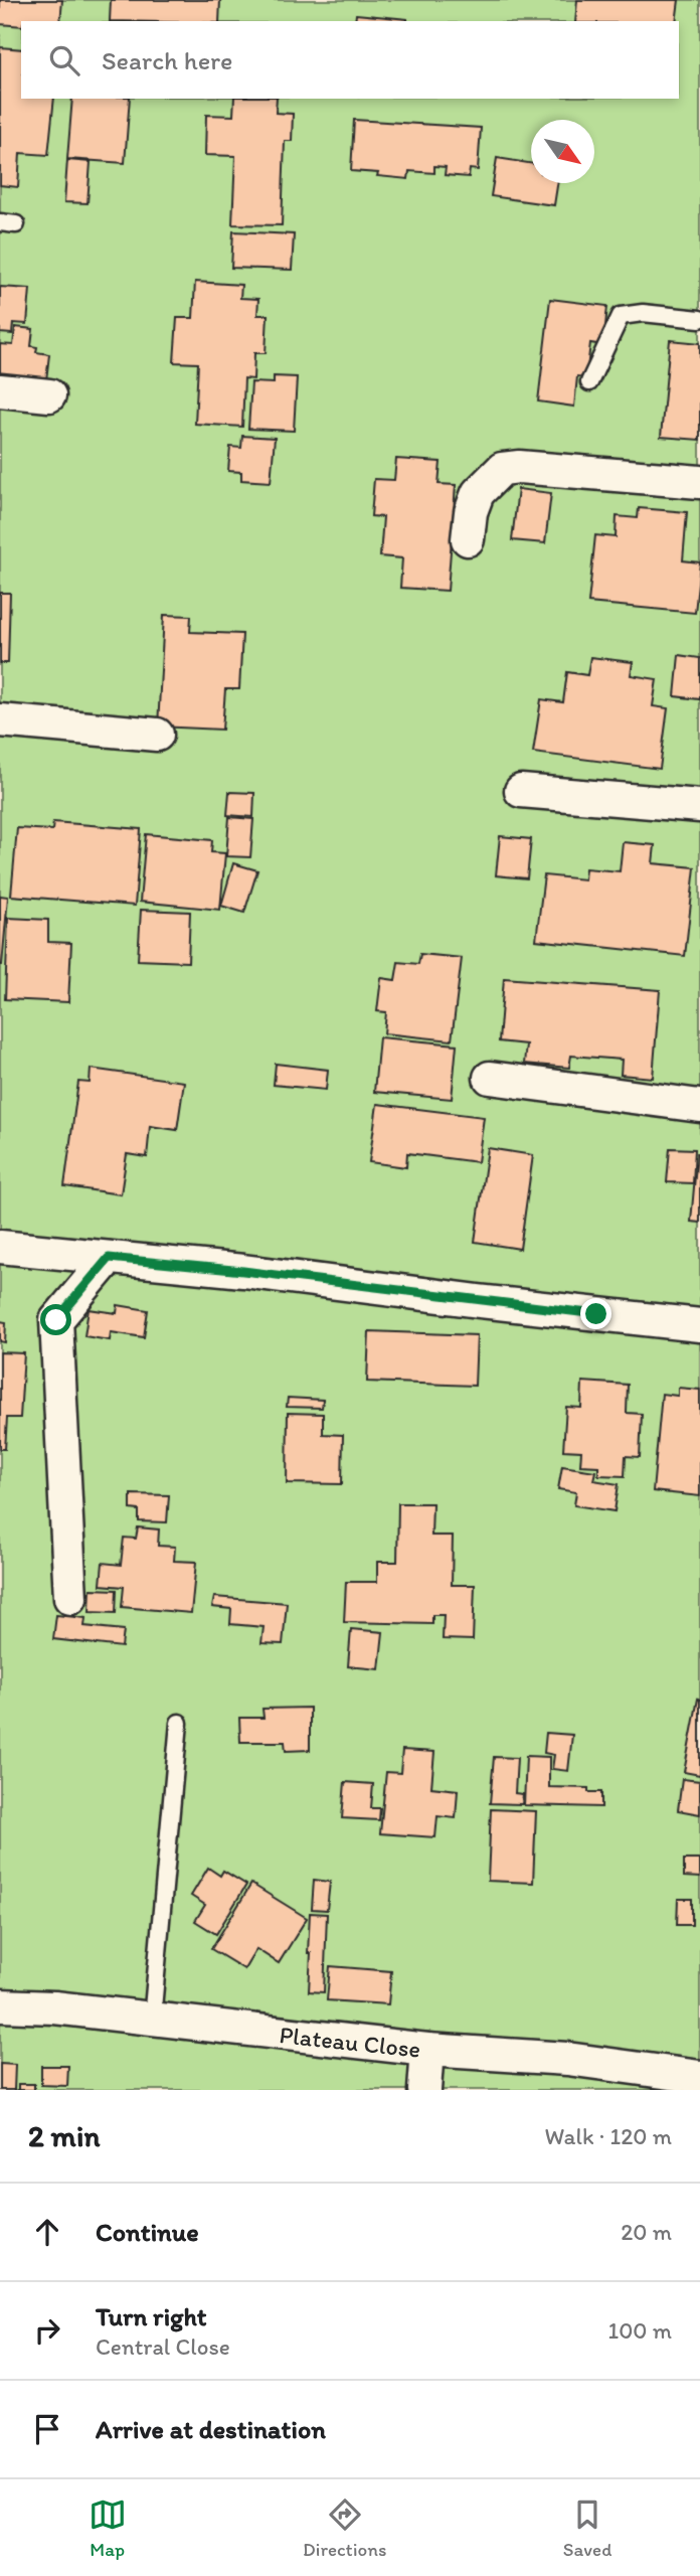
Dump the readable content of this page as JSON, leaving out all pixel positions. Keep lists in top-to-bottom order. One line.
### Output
{"streets":{"street":["Plateau Close"]},"north":"bottom right","page":{"search":"Search here","heading":["2 min","Walk · 120 m"],"list":[["Continue","20 m"],["Turn right","Central Close","100 m"],"Arrive at destination"],"nav":["Map","Directions","Saved"]}}
